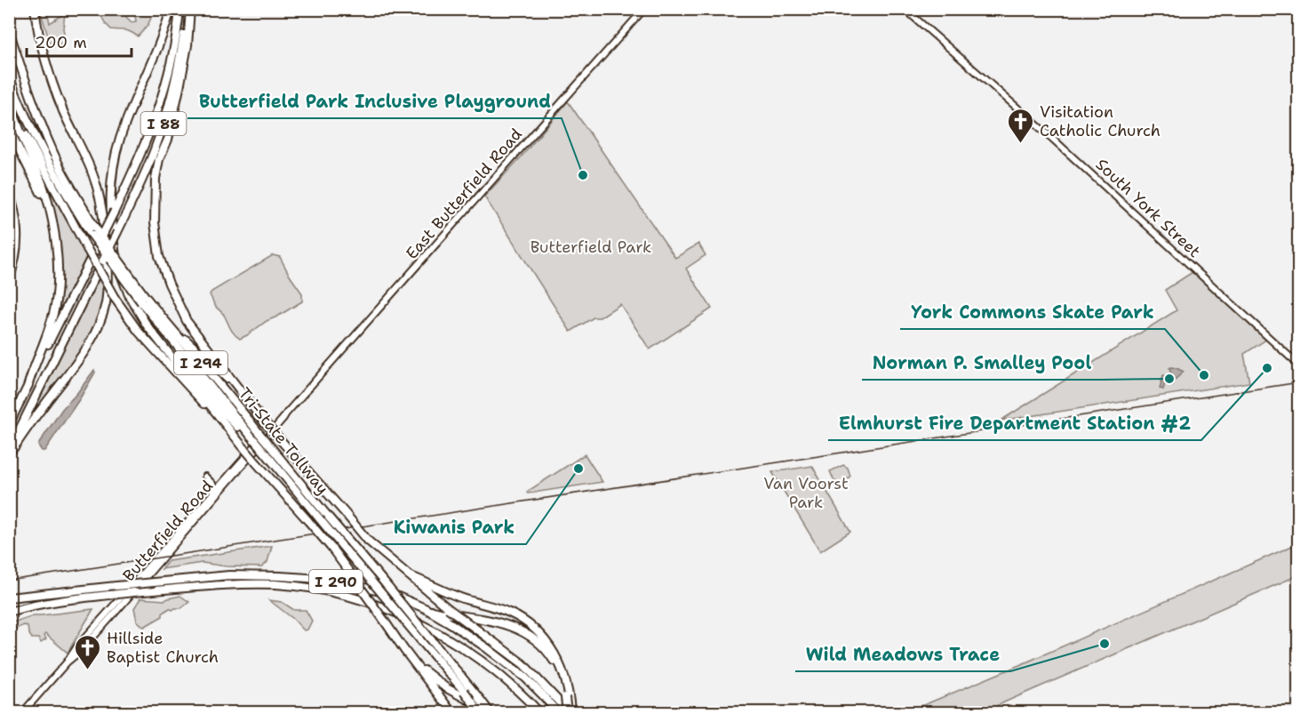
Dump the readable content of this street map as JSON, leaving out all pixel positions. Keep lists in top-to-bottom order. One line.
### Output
{"streets":{"highway":["I 88","I 294","Tri-State Tollway","I 290"],"main road":["East Butterfield Road","South York Street","Butterfield Road"]},"crossings":[["East Butterfield Road","Butterfield Road"]],"parks":["Butterfield Park","Van Voorst Park"],"places":{"church":["Visitation Catholic Church","Hillside Baptist Church"],"other":["Butterfield Park Inclusive Playground","Elmhurst Fire Department Station #2","York Commons Skate Park","Norman P. Smalley Pool","Kiwanis Park","Wild Meadows Trace"]},"scale_bar":"200 m"}
